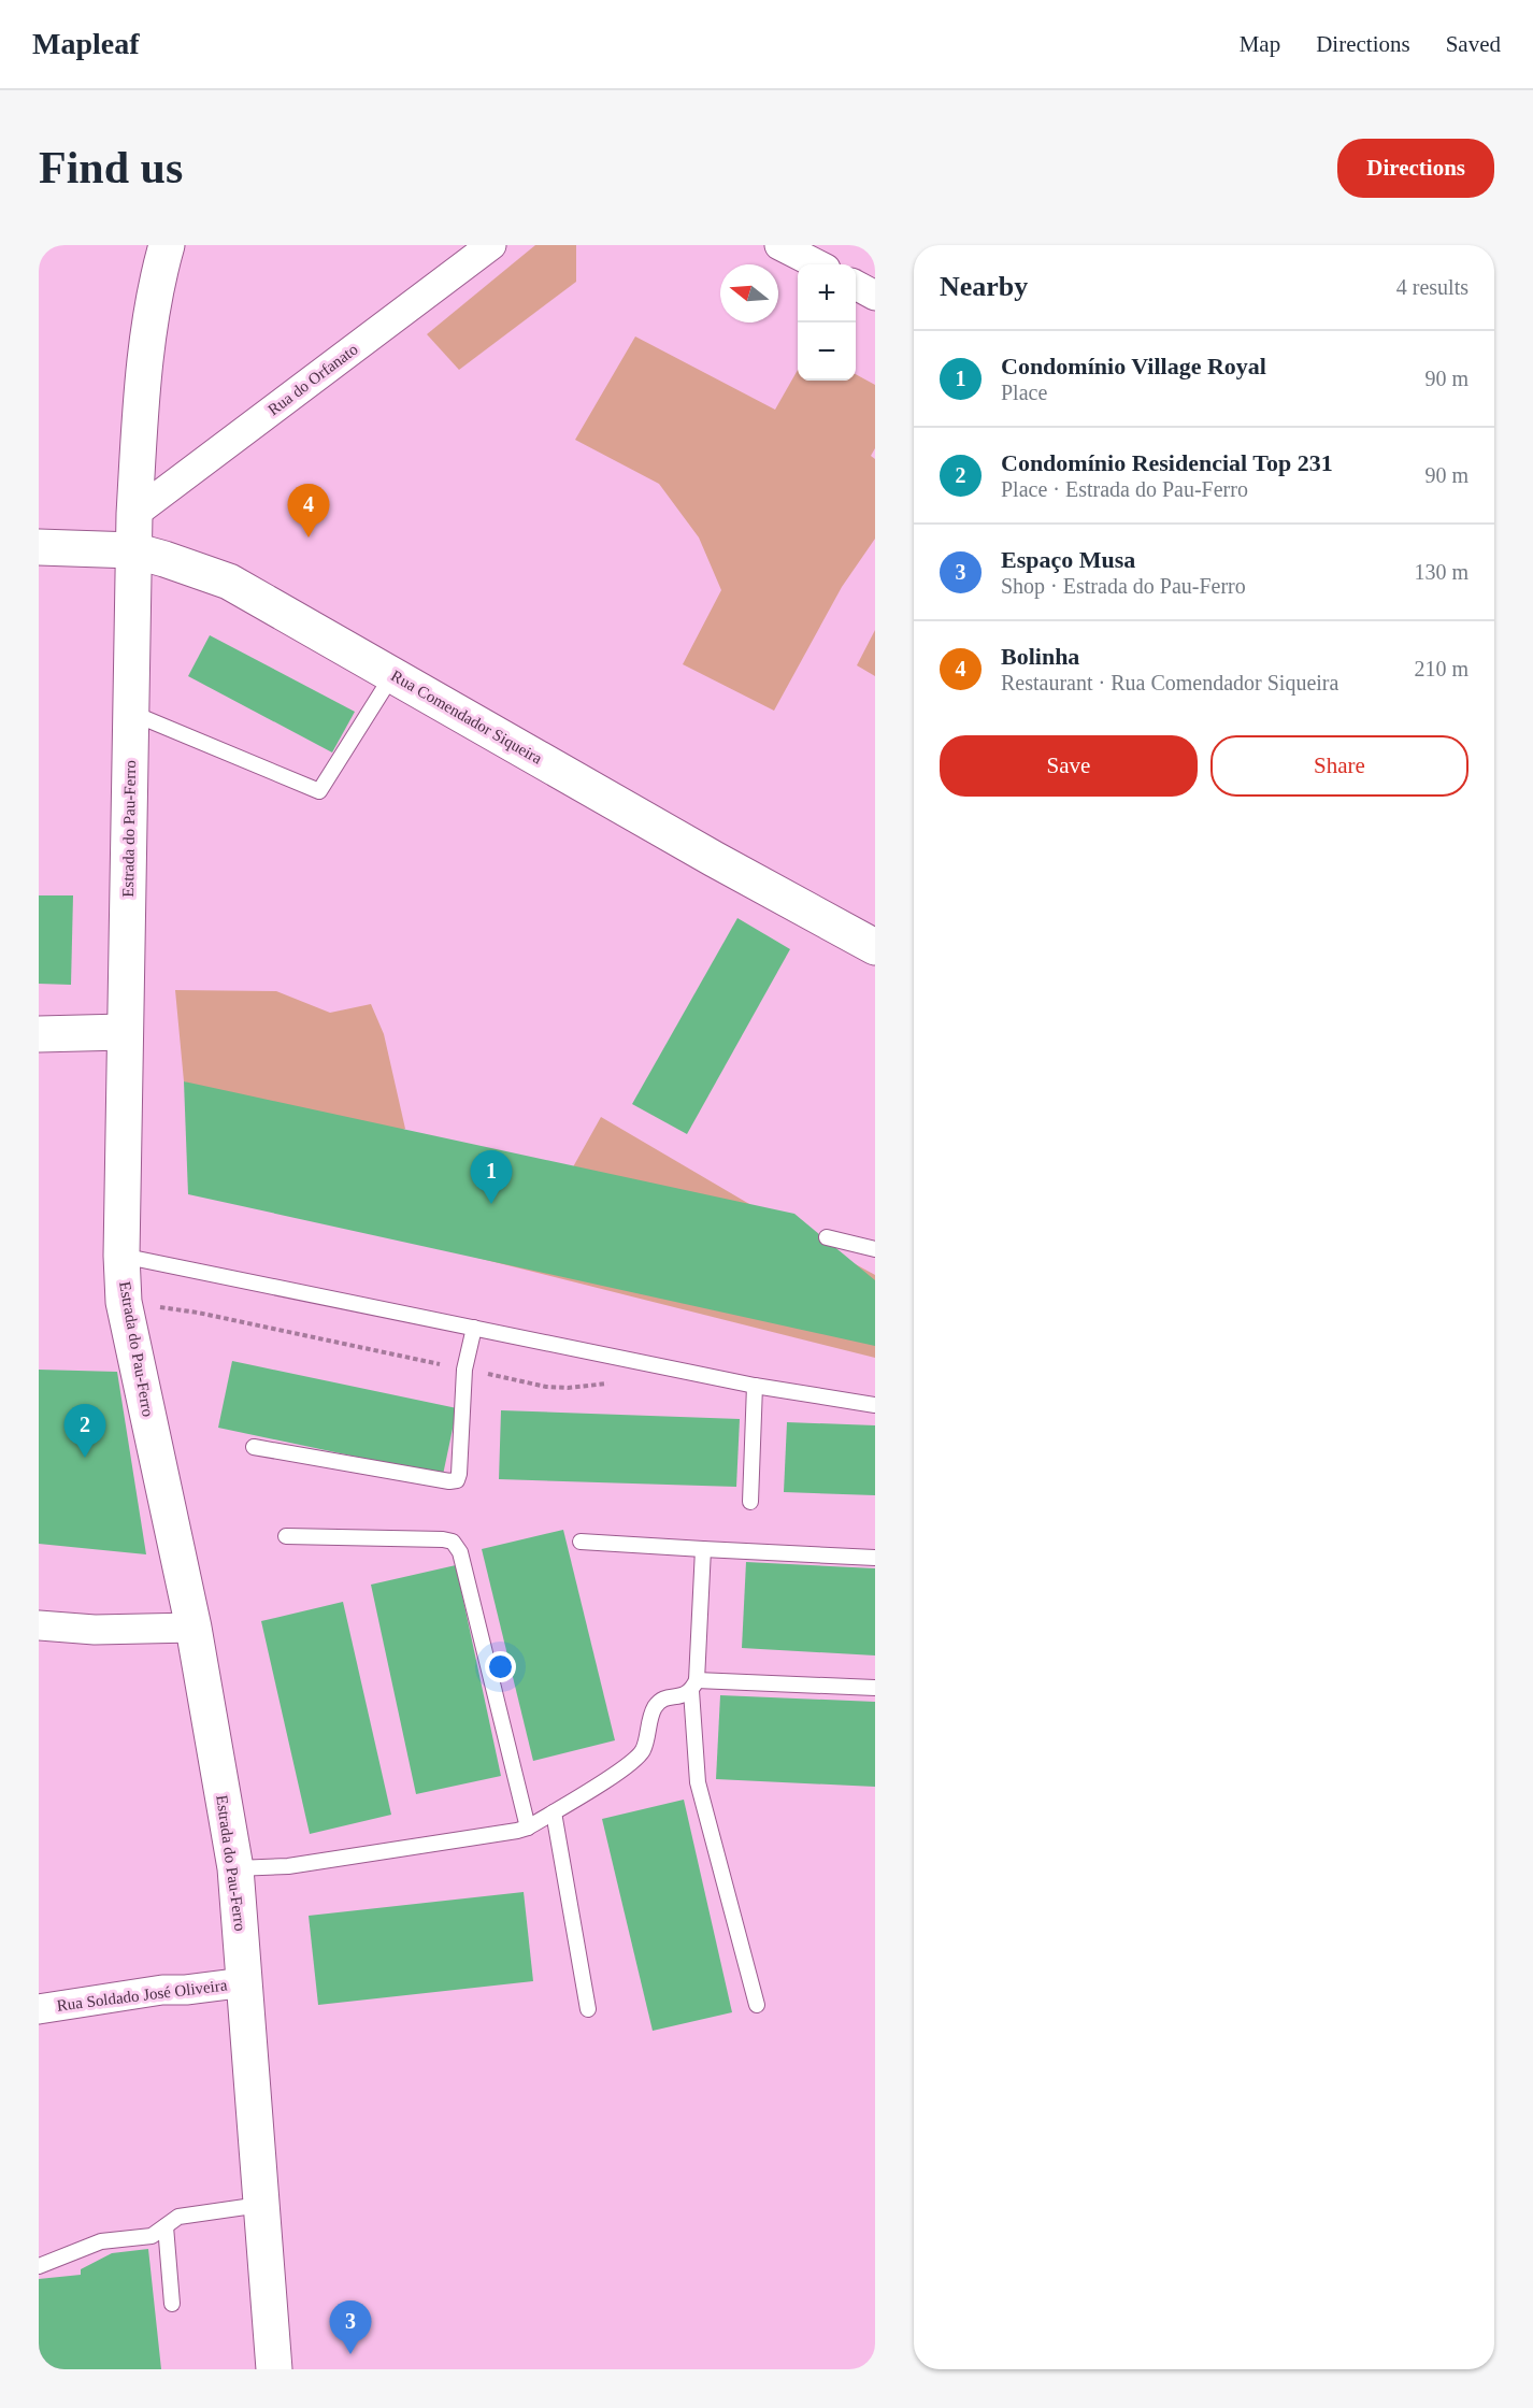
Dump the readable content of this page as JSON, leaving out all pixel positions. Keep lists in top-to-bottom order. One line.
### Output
{"streets":{"main road":["Rua Comendador Siqueira","Estrada do Pau-Ferro"],"street":["Rua do Orfanato","Rua Soldado José Oliveira"]},"crossings":[["Rua do Orfanato","Estrada do Pau-Ferro"],["Rua Comendador Siqueira","Estrada do Pau-Ferro"],["Estrada do Pau-Ferro","Rua Soldado José Oliveira"]],"north":"left","page":{"header":"Mapleaf","nav":["Map","Directions","Saved"],"buttons":["Directions",["Save","Share"]],"title":"Find us","heading":["Nearby","4 results"],"map_buttons":["+","−"],"list":[{"mark":"1","name":"Condomínio Village Royal","note":"Place","value":"90 m"},{"mark":"2","name":"Condomínio Residencial Top 231","note":"Place · Estrada do Pau-Ferro","value":"90 m"},{"mark":"3","name":"Espaço Musa","note":"Shop · Estrada do Pau-Ferro","value":"130 m"},{"mark":"4","name":"Bolinha","note":"Restaurant · Rua Comendador Siqueira","value":"210 m"}],"pins":["4","1","2","3"]}}
